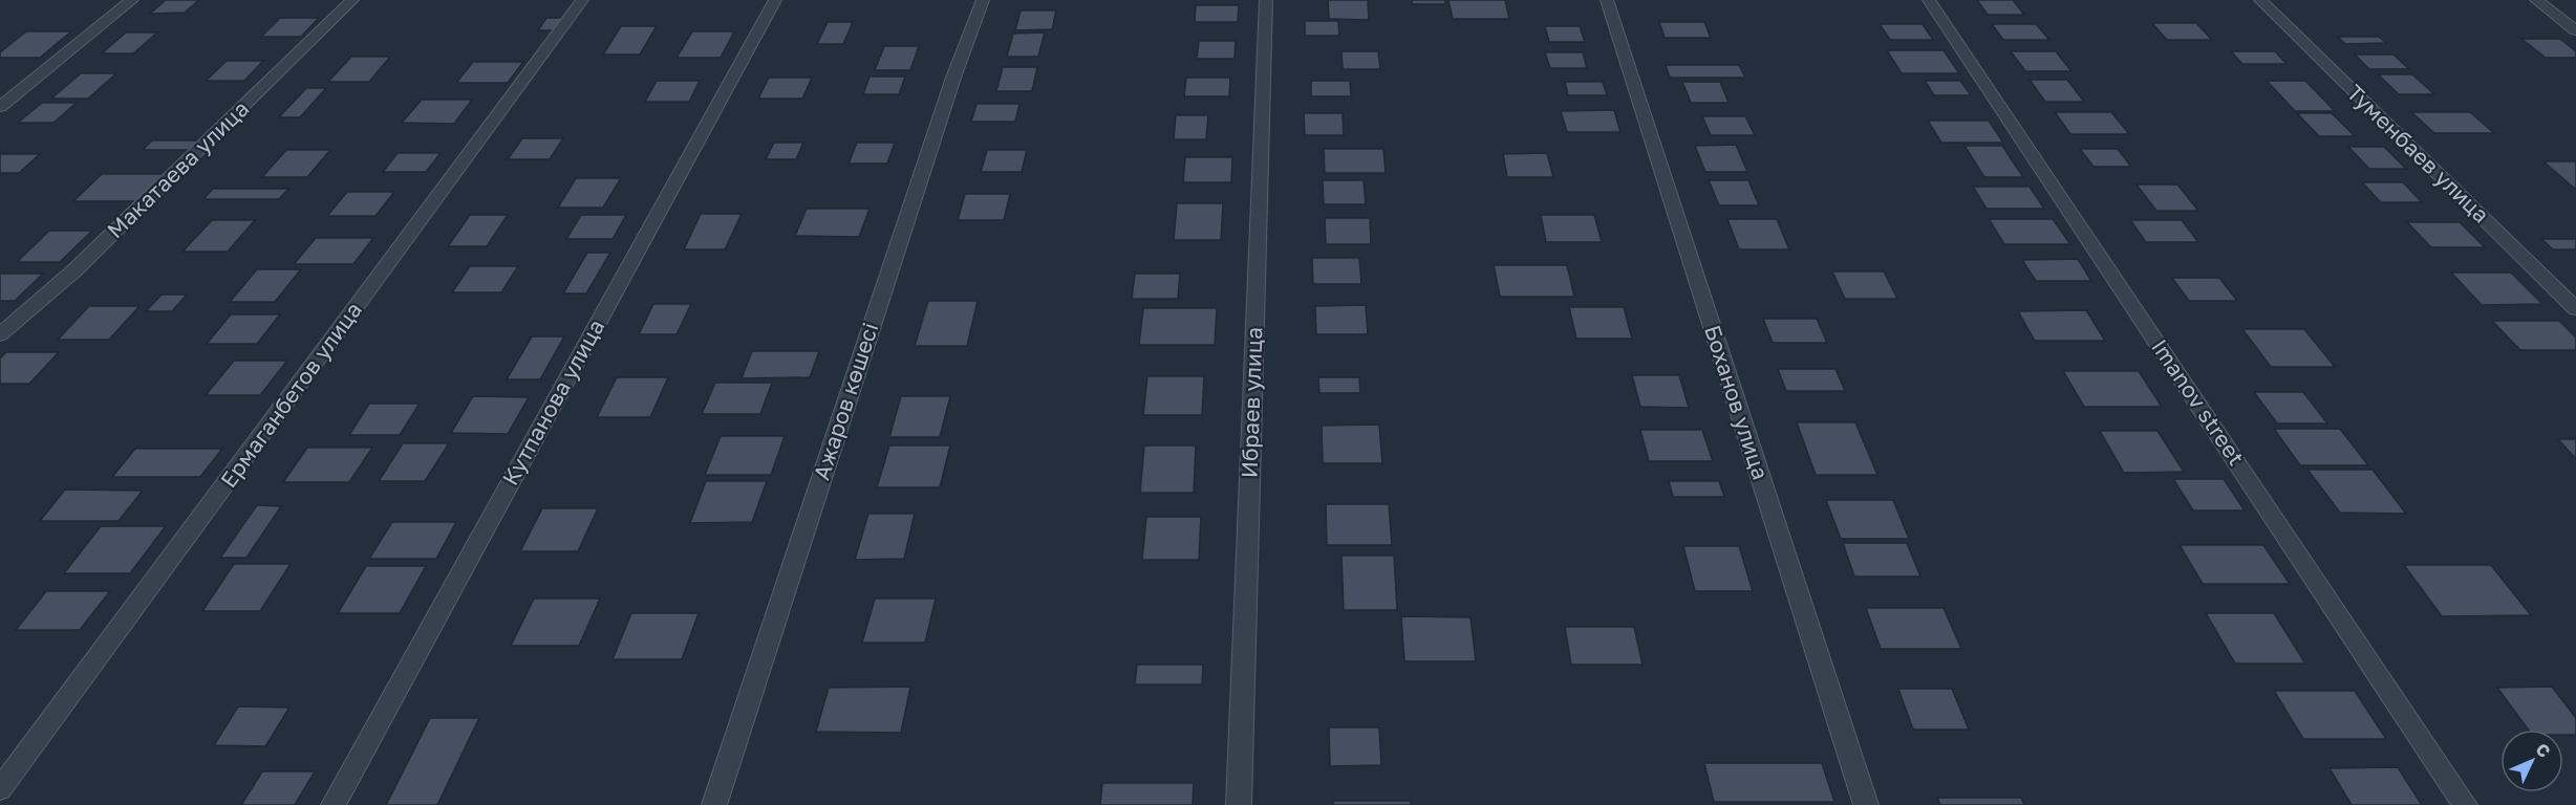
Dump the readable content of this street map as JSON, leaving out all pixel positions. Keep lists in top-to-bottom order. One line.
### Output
{"streets":{"street":["Туменбаев улица","Макатаева улица","Ермаганбетов улица","Ажаров көшесі","Кутпанова улица","Ибраев улица","Боханов улица","Imanov street"]},"north":"top right"}
